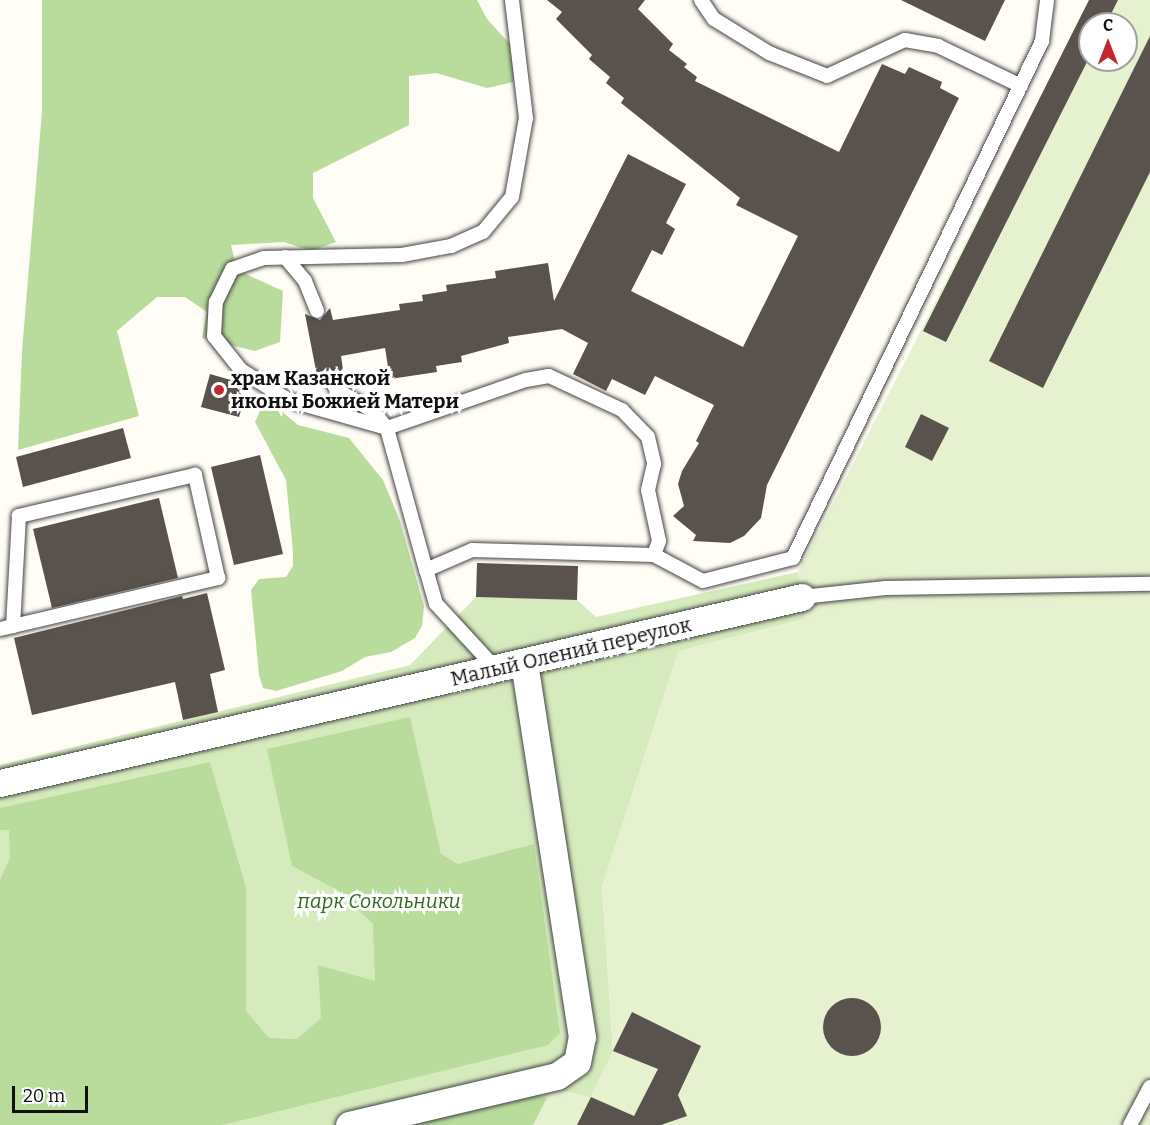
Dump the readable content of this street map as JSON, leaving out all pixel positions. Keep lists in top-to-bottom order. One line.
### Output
{"streets":{"street":["Малый Олений переулок"]},"parks":["парк Сокольники"],"places":["храм Казанской иконы Божией Матери"],"scale_bar":"20 m","north":"top"}
